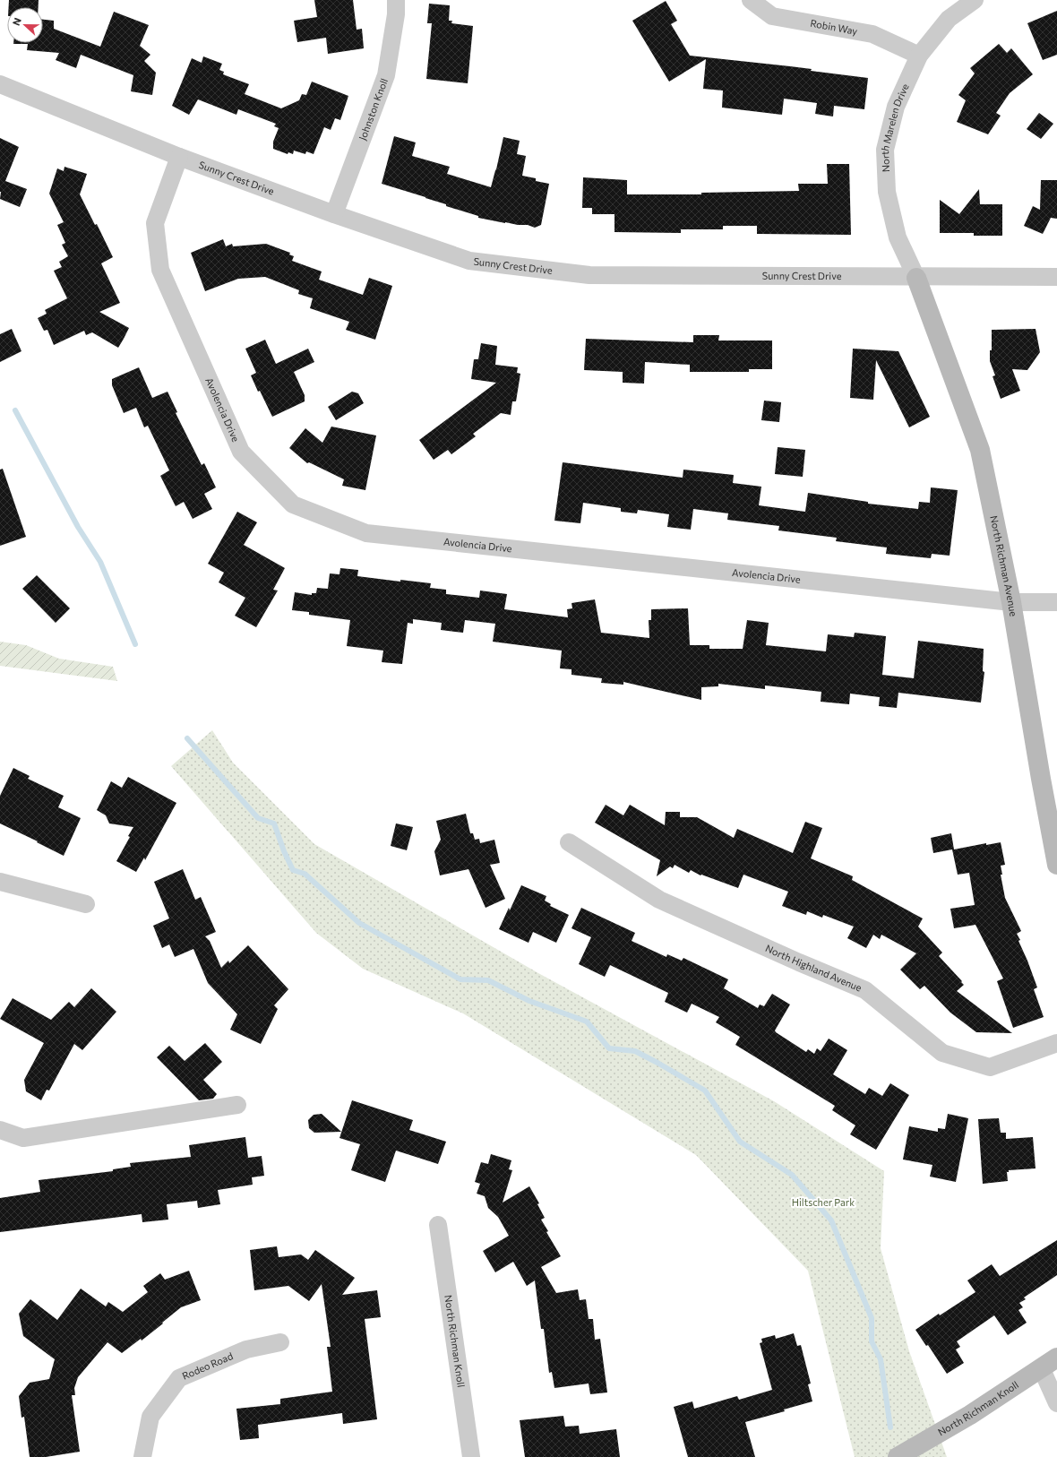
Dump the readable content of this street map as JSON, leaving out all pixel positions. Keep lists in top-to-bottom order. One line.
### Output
{"streets":{"street":["Robin Way","Johnston Knoll","North Marelen Drive","Sunny Crest Drive","Avolencia Drive","North Richman Avenue","North Highland Avenue","North Richman Knoll","Rodeo Road"]},"crossings":[["Robin Way","North Marelen Drive"],["Johnston Knoll","Sunny Crest Drive"],["North Marelen Drive","Sunny Crest Drive"],["North Marelen Drive","North Richman Avenue"],["Sunny Crest Drive","Avolencia Drive"],["Sunny Crest Drive","North Richman Avenue"],["Avolencia Drive","North Richman Avenue"]],"parks":["Hiltscher Park"],"north":"left"}
